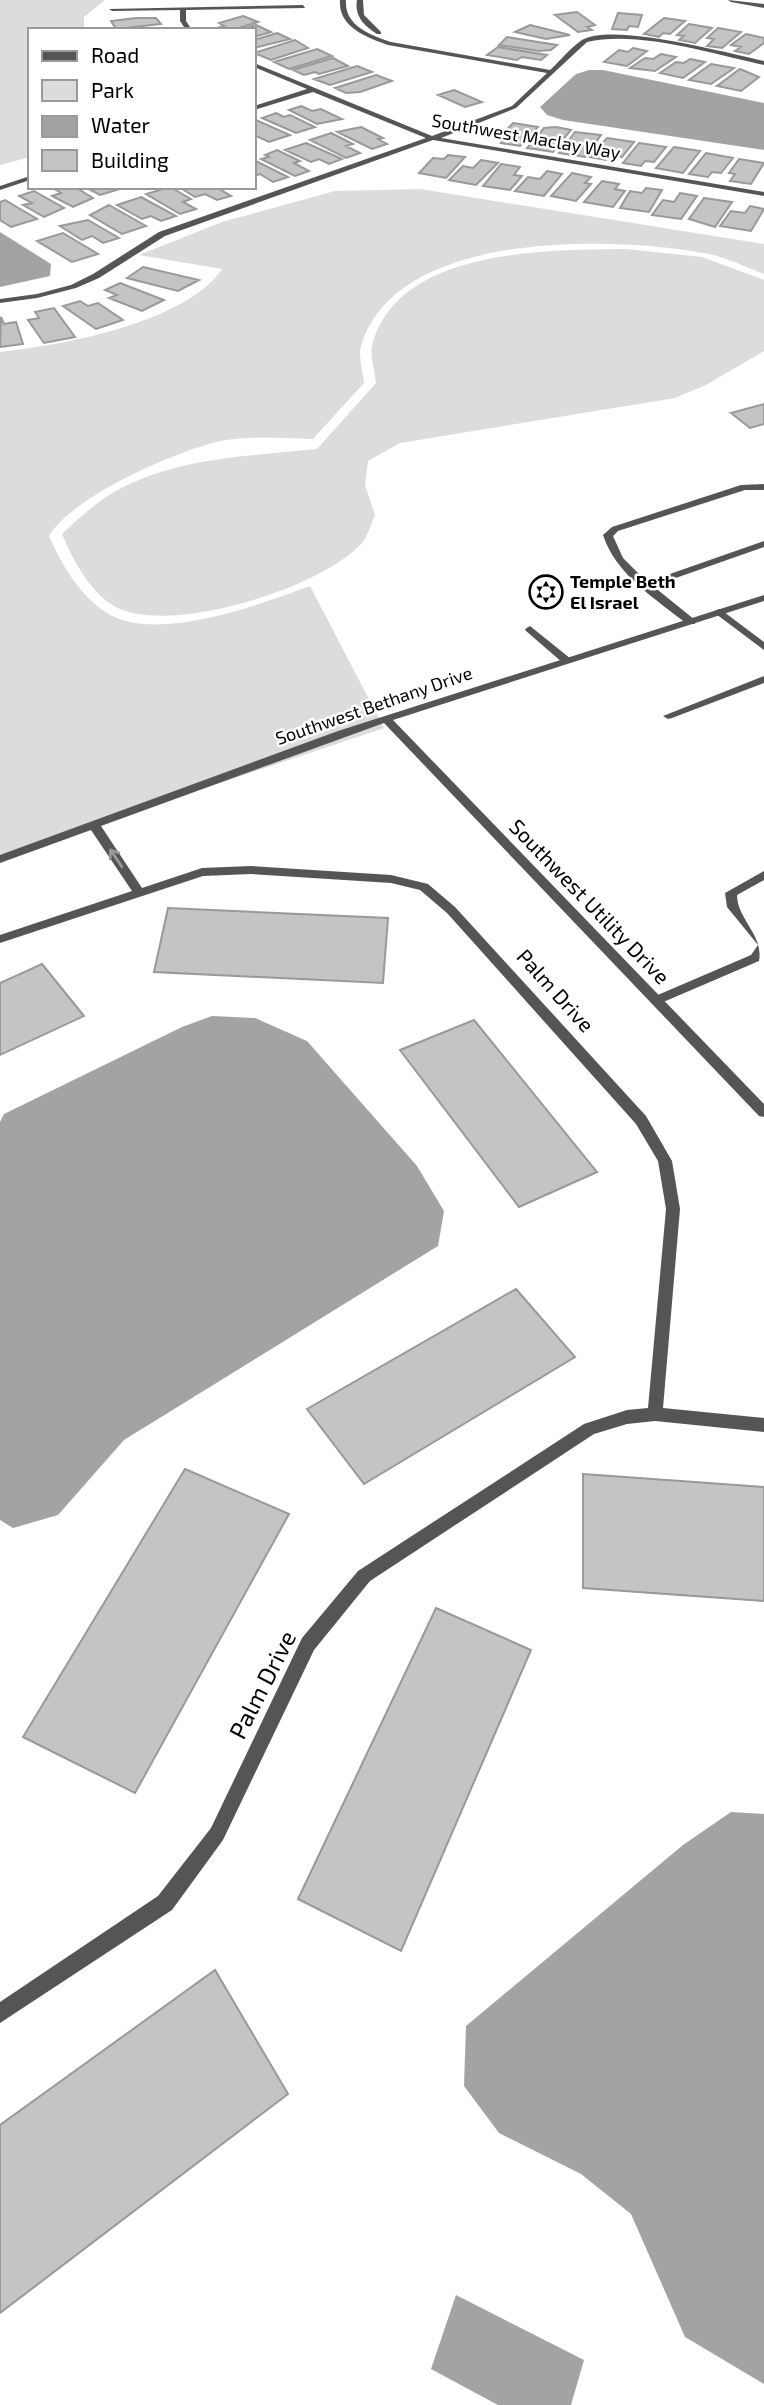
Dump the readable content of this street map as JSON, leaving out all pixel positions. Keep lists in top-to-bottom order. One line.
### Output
{"streets":{"street":["Southwest Maclay Way","Southwest Bethany Drive","Southwest Utility Drive","Palm Drive"]},"crossings":[["Southwest Bethany Drive","Southwest Utility Drive"]],"places":{"synagogue":["Temple Beth El Israel"]},"legend":["Road","Park","Water","Building"]}
